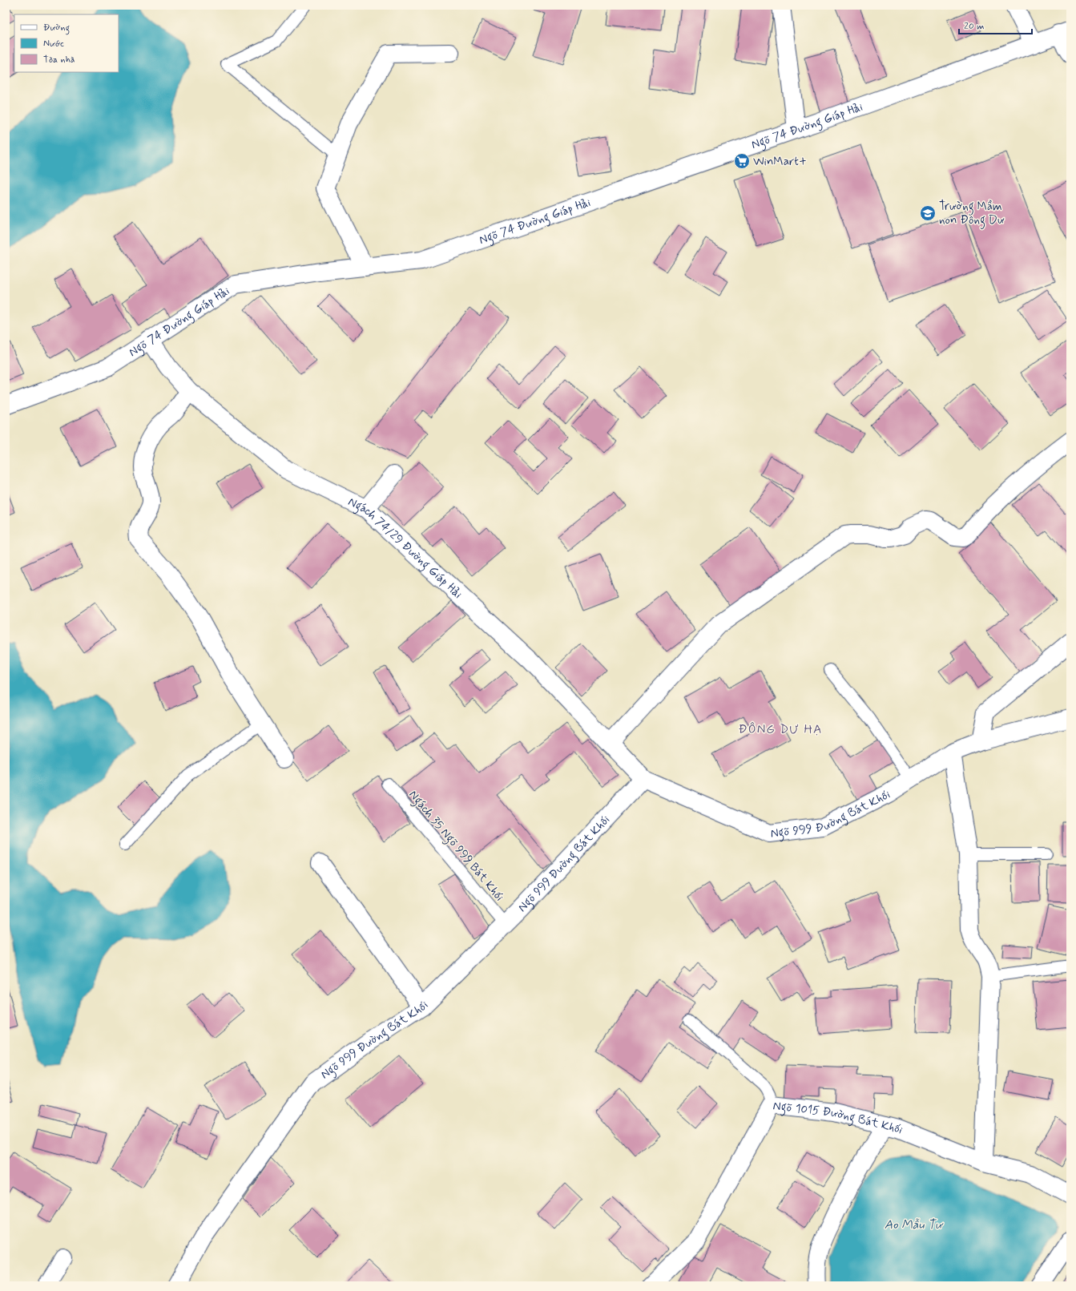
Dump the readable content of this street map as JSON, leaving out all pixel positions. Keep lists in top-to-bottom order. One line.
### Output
{"streets":{"street":["Ngõ 74 Đường Giáp Hải","Ngách 74/29 Đường Giáp Hải","Ngõ 999 Đường Bát Khối","Ngõ 1015 Đường Bát Khối"],"lane":["Ngách 35 Ngõ 999 Bát Khối"]},"crossings":[["Ngõ 74 Đường Giáp Hải","Ngách 74/29 Đường Giáp Hải"],["Ngách 74/29 Đường Giáp Hải","Ngõ 999 Đường Bát Khối"],["Ngõ 999 Đường Bát Khối","Ngách 35 Ngõ 999 Bát Khối"]],"districts":["ĐÔNG DƯ HẠ"],"water":["Ao Mẫu Tư"],"places":{"supermarket":["WinMart+"],"school or university":["Trường Mầm non Đông Dư"]},"legend":["Đường","Nước","Tòa nhà"],"scale_bar":"20 m"}
